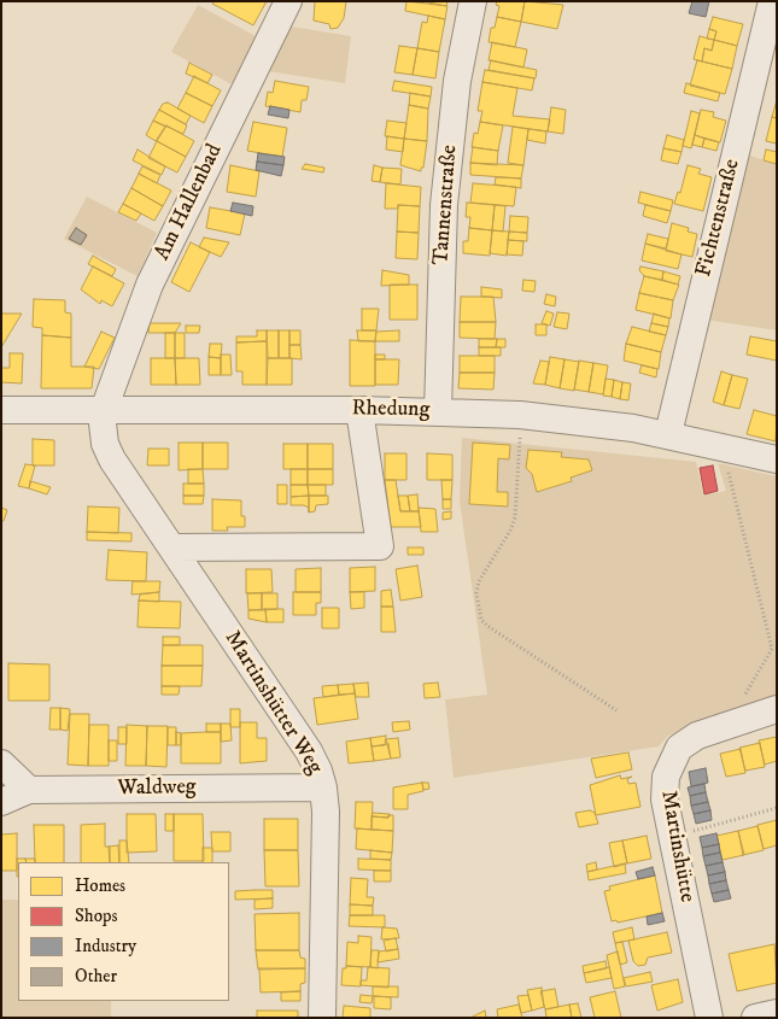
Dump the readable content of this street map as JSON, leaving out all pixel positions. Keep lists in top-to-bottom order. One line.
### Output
{"streets":{"street":["Am Hallenbad","Tannenstraße","Fichtenstraße","Rhedung","Martinshütter Weg","Waldweg","Martinshütte"]},"crossings":[["Am Hallenbad","Rhedung"],["Am Hallenbad","Martinshütter Weg"],["Tannenstraße","Rhedung"],["Fichtenstraße","Rhedung"],["Rhedung","Martinshütter Weg"],["Martinshütter Weg","Waldweg"]],"legend":["Homes","Shops","Industry","Other"]}
